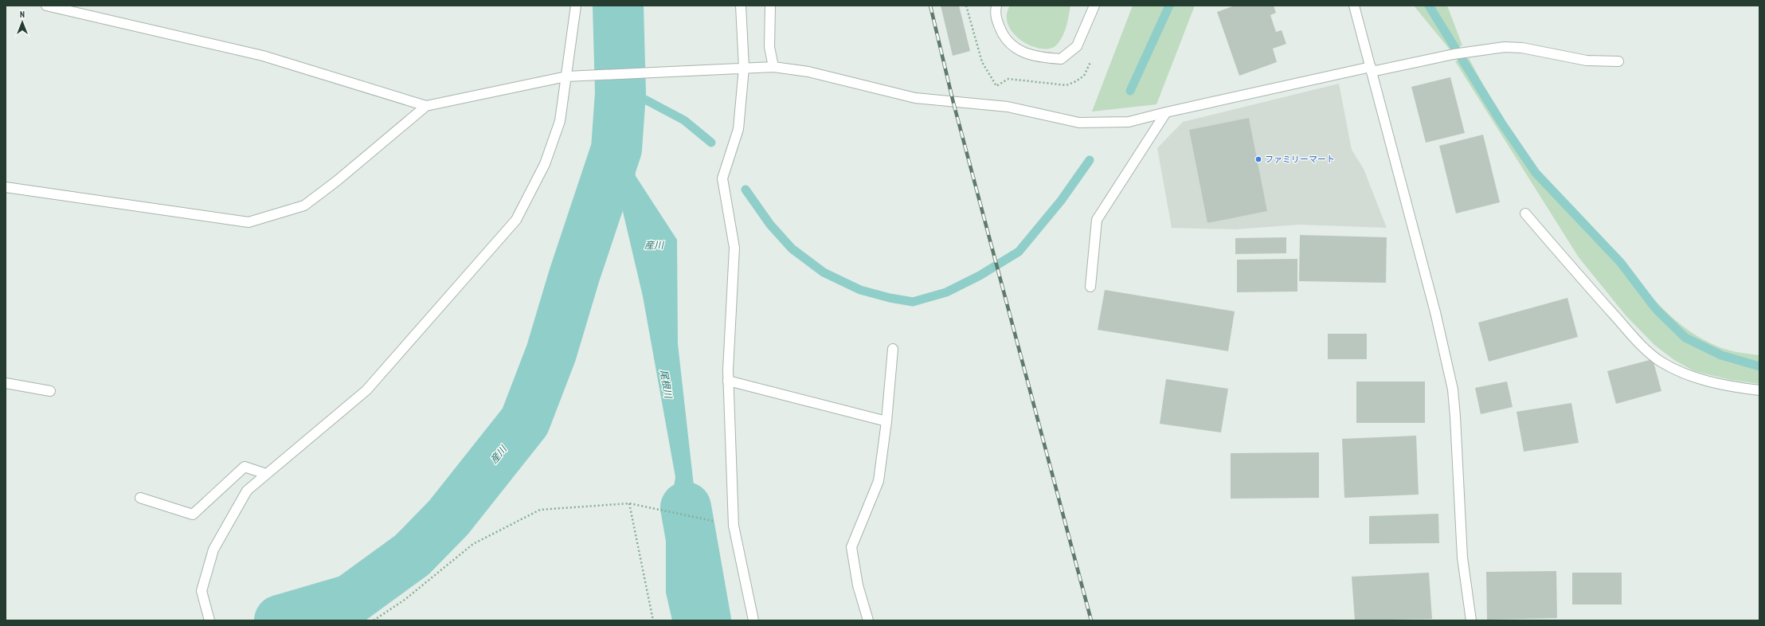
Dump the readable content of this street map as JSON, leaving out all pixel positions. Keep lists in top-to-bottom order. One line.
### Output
{"water":["産川","尾根川"],"places":["ファミリーマート"],"north":"top"}
